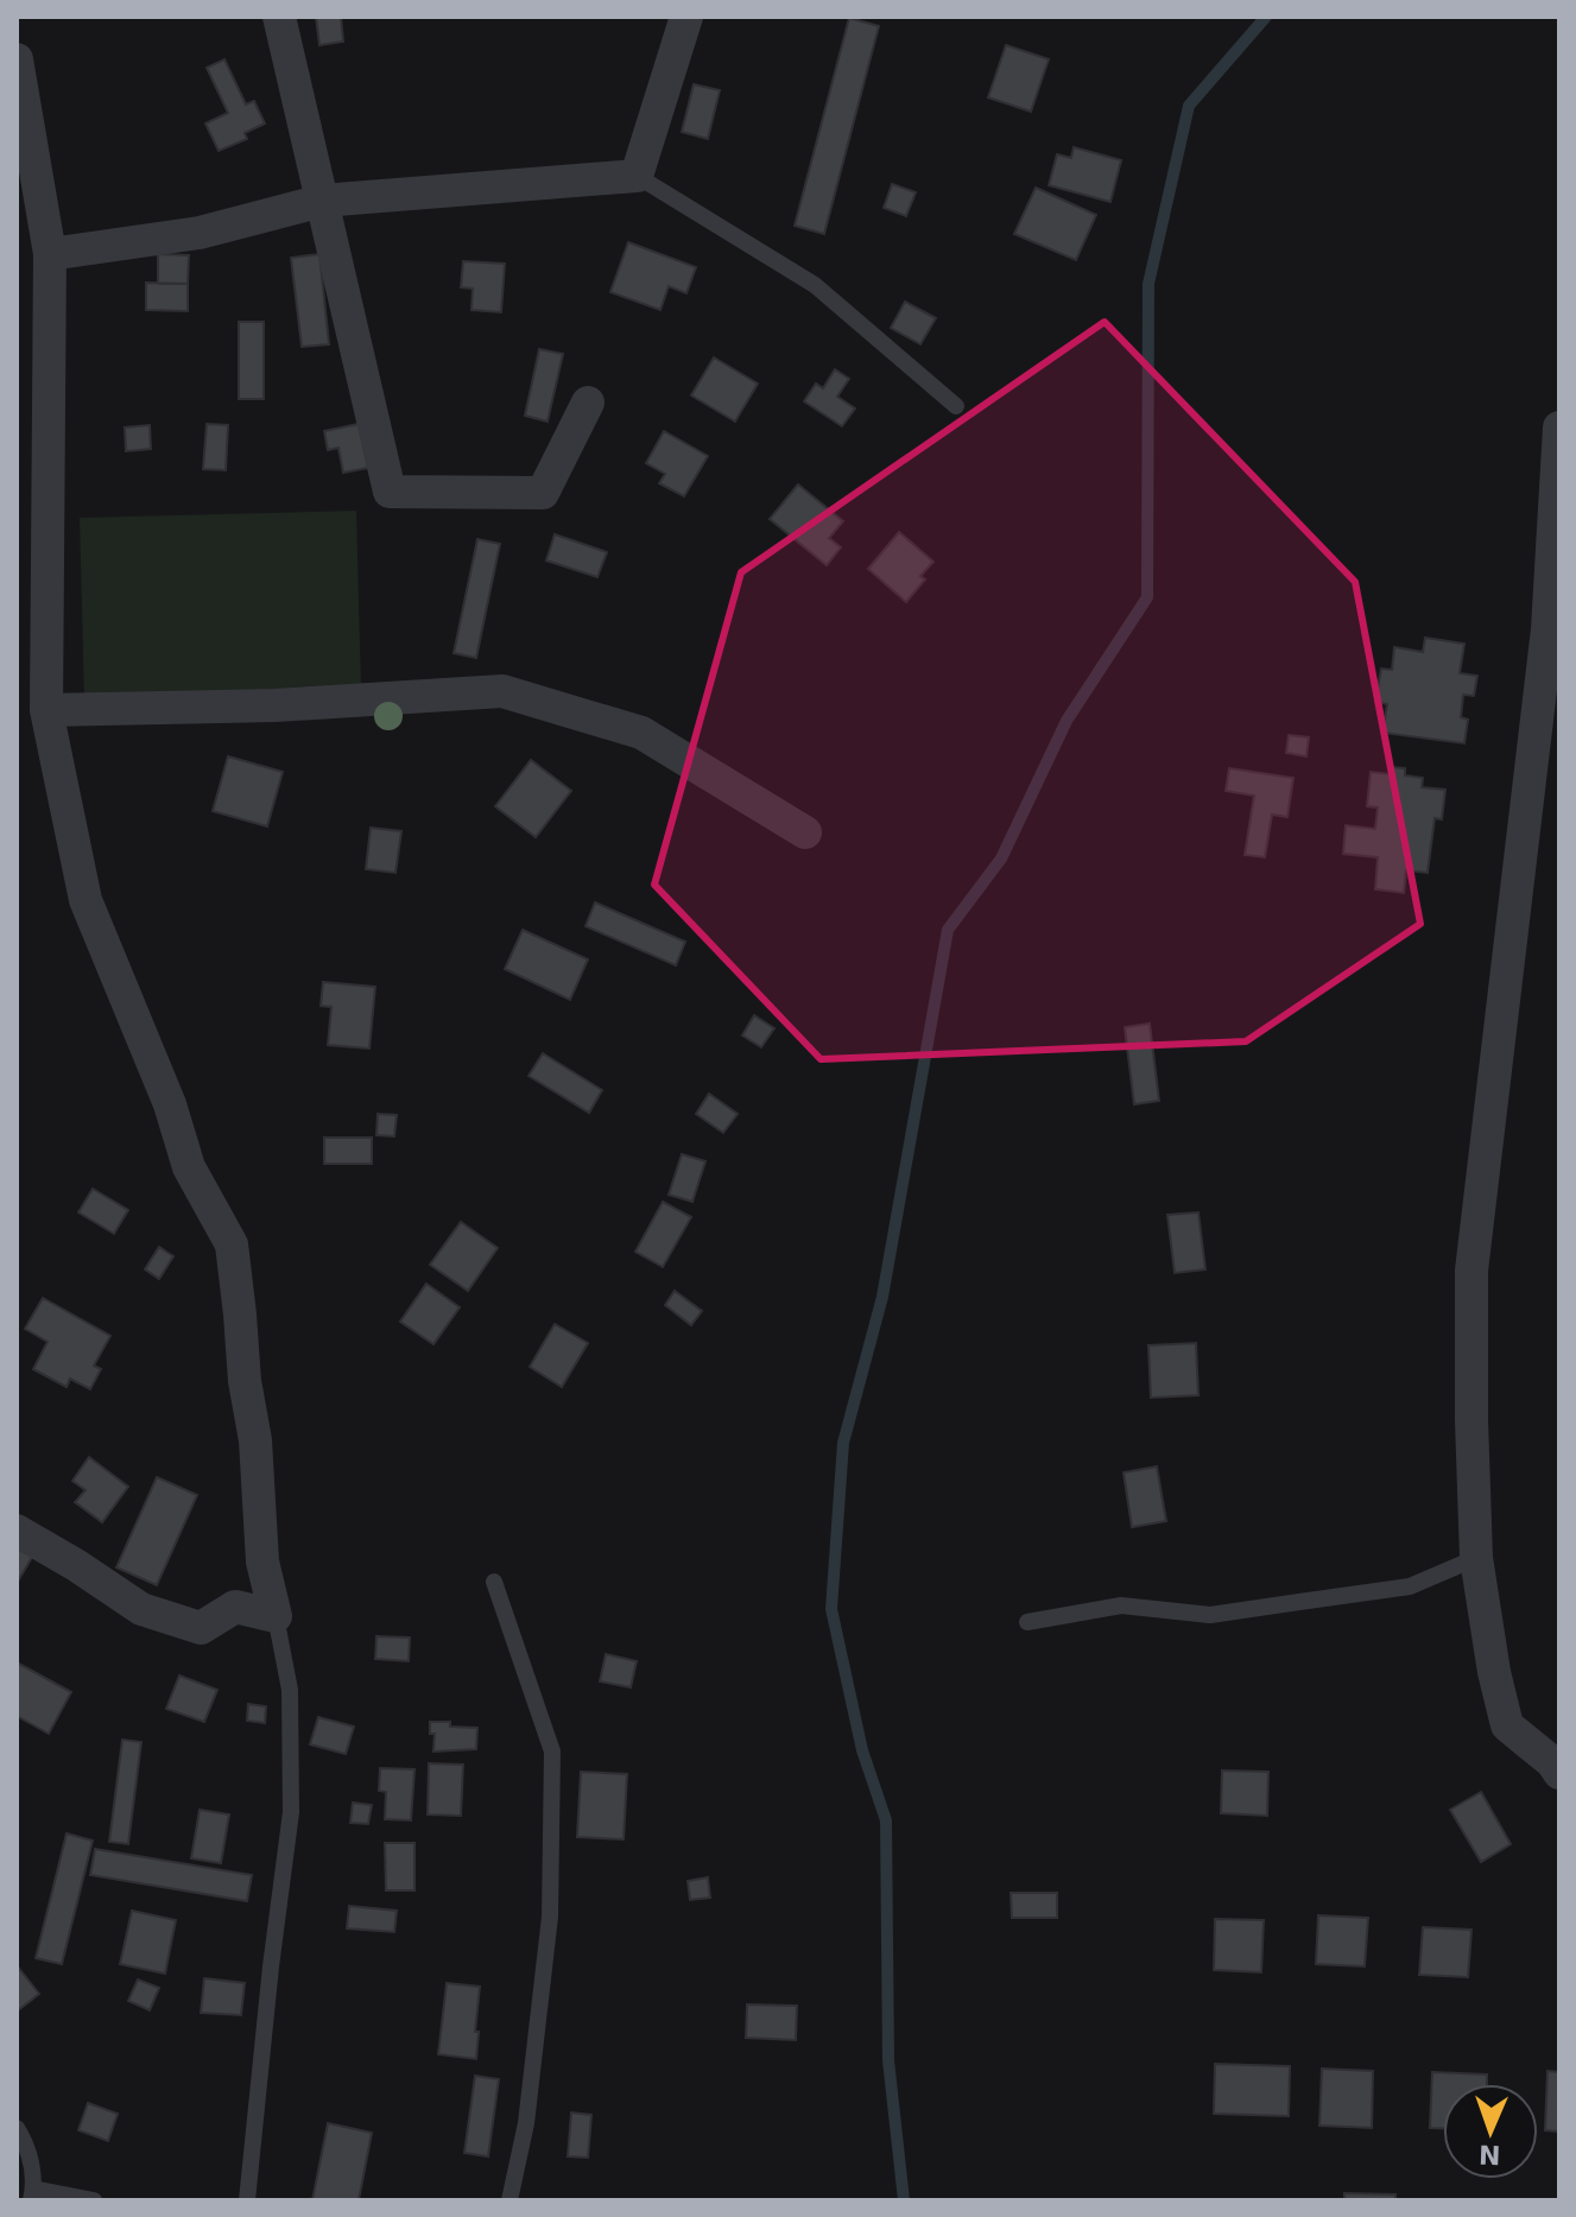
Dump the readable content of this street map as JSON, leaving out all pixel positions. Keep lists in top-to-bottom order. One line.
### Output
{"north":"bottom"}
